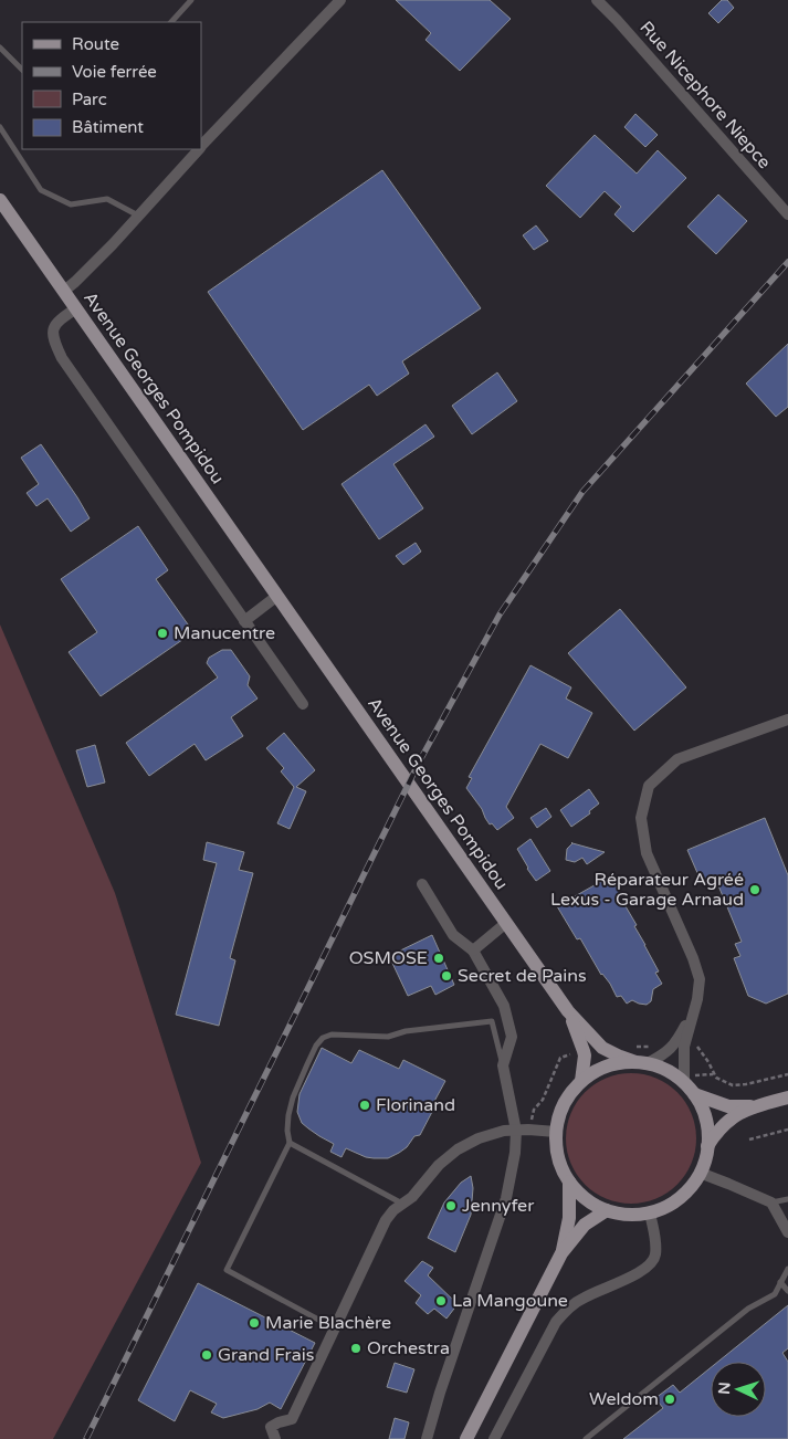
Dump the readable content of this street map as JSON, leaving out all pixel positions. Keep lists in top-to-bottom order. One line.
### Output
{"streets":{"main road":["Avenue Georges Pompidou"],"street":["Rue Nicephore Niepce"]},"places":["Manucentre","Réparateur Agréé Lexus - Garage Arnaud","OSMOSE","Secret de Pains","Florinand","Jennyfer","La Mangoune","Marie Blachère","Orchestra","Grand Frais","Weldom"],"legend":["Route","Voie ferrée","Parc","Bâtiment"],"north":"left"}
